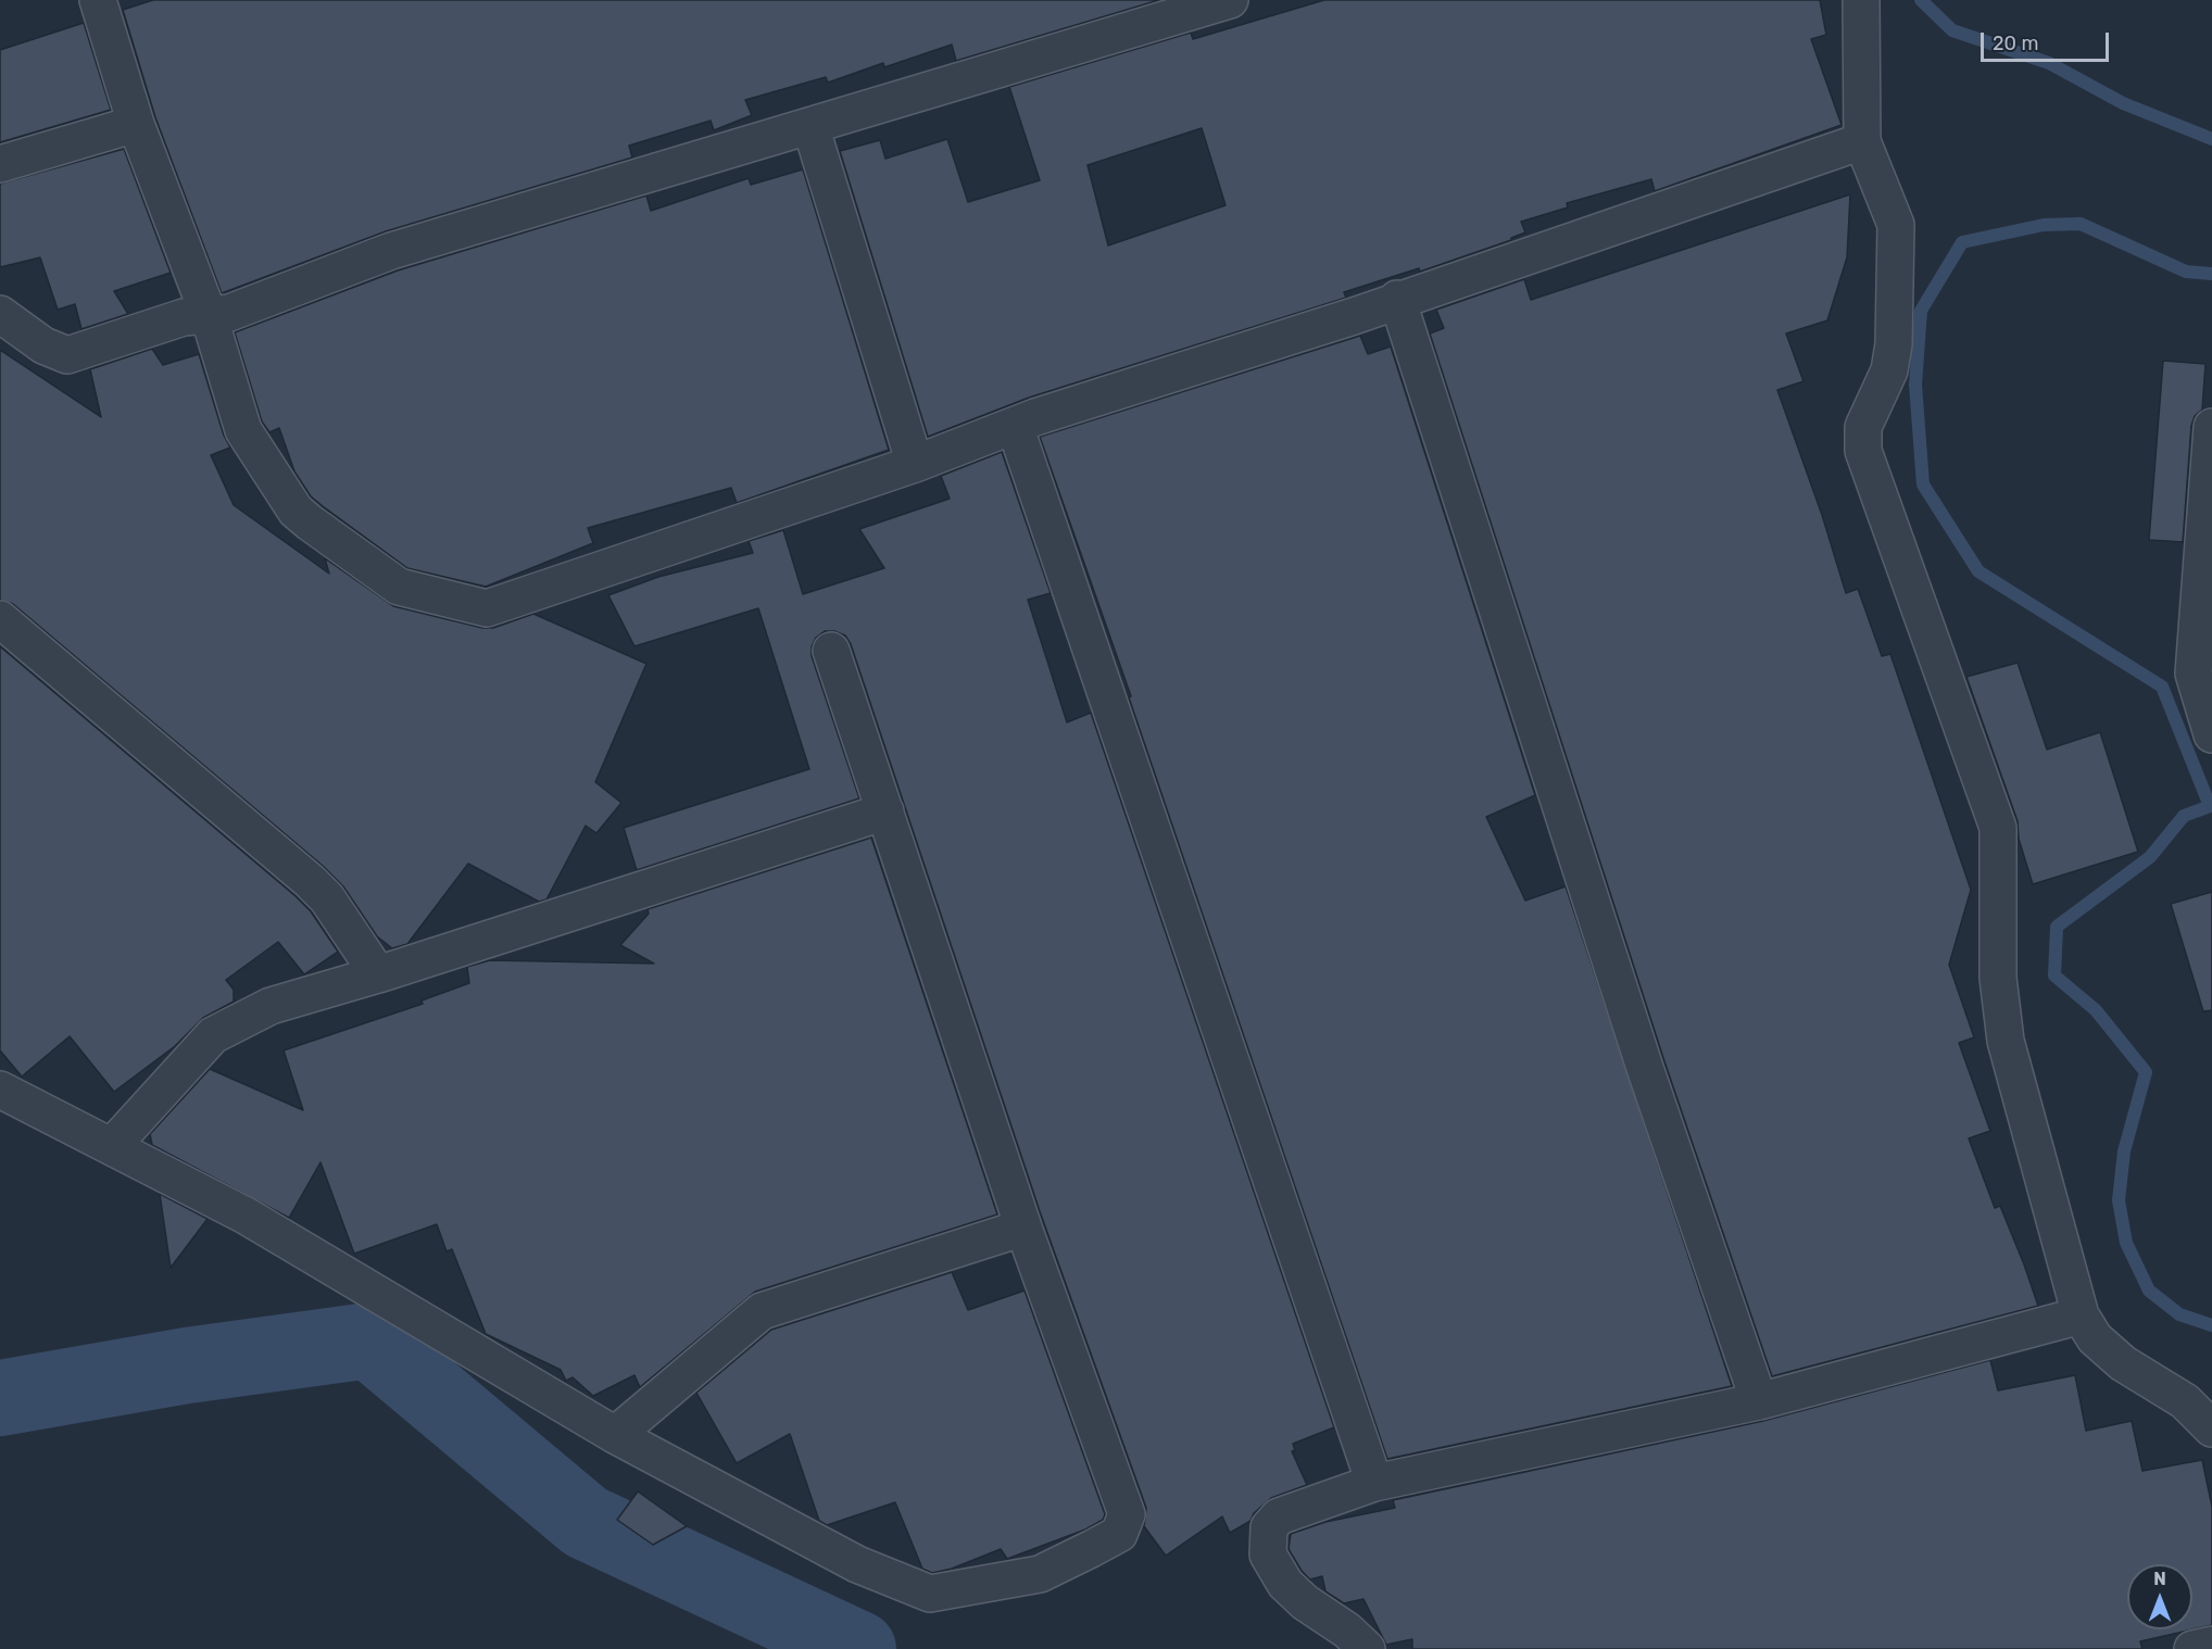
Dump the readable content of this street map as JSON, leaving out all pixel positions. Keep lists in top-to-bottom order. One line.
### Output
{"scale_bar":"20 m","north":"top"}
